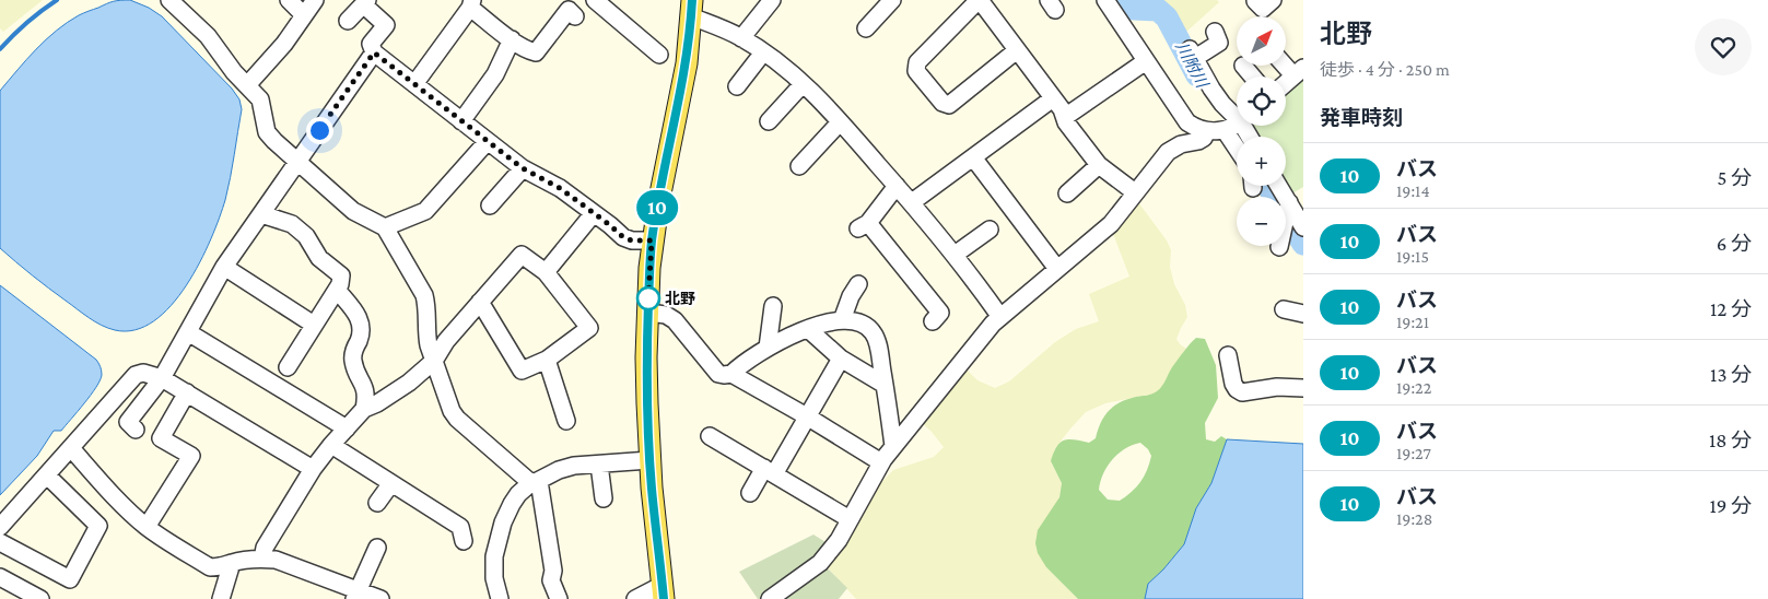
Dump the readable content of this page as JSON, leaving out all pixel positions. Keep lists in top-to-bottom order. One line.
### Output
{"water":["川附川"],"places":["北野"],"lines":["bus line 10"],"north":"top right","page":{"on_map":"10","heading":[["北野","徒歩 · 4 分 · 250 m"],"発車時刻"],"map_buttons":["+","−"],"list":[{"mark":"10","name":"バス","note":"19:14","value":"5 分"},{"mark":"10","name":"バス","note":"19:15","value":"6 分"},{"mark":"10","name":"バス","note":"19:21","value":"12 分"},{"mark":"10","name":"バス","note":"19:22","value":"13 分"},{"mark":"10","name":"バス","note":"19:27","value":"18 分"},{"mark":"10","name":"バス","note":"19:28","value":"19 分"}]}}
